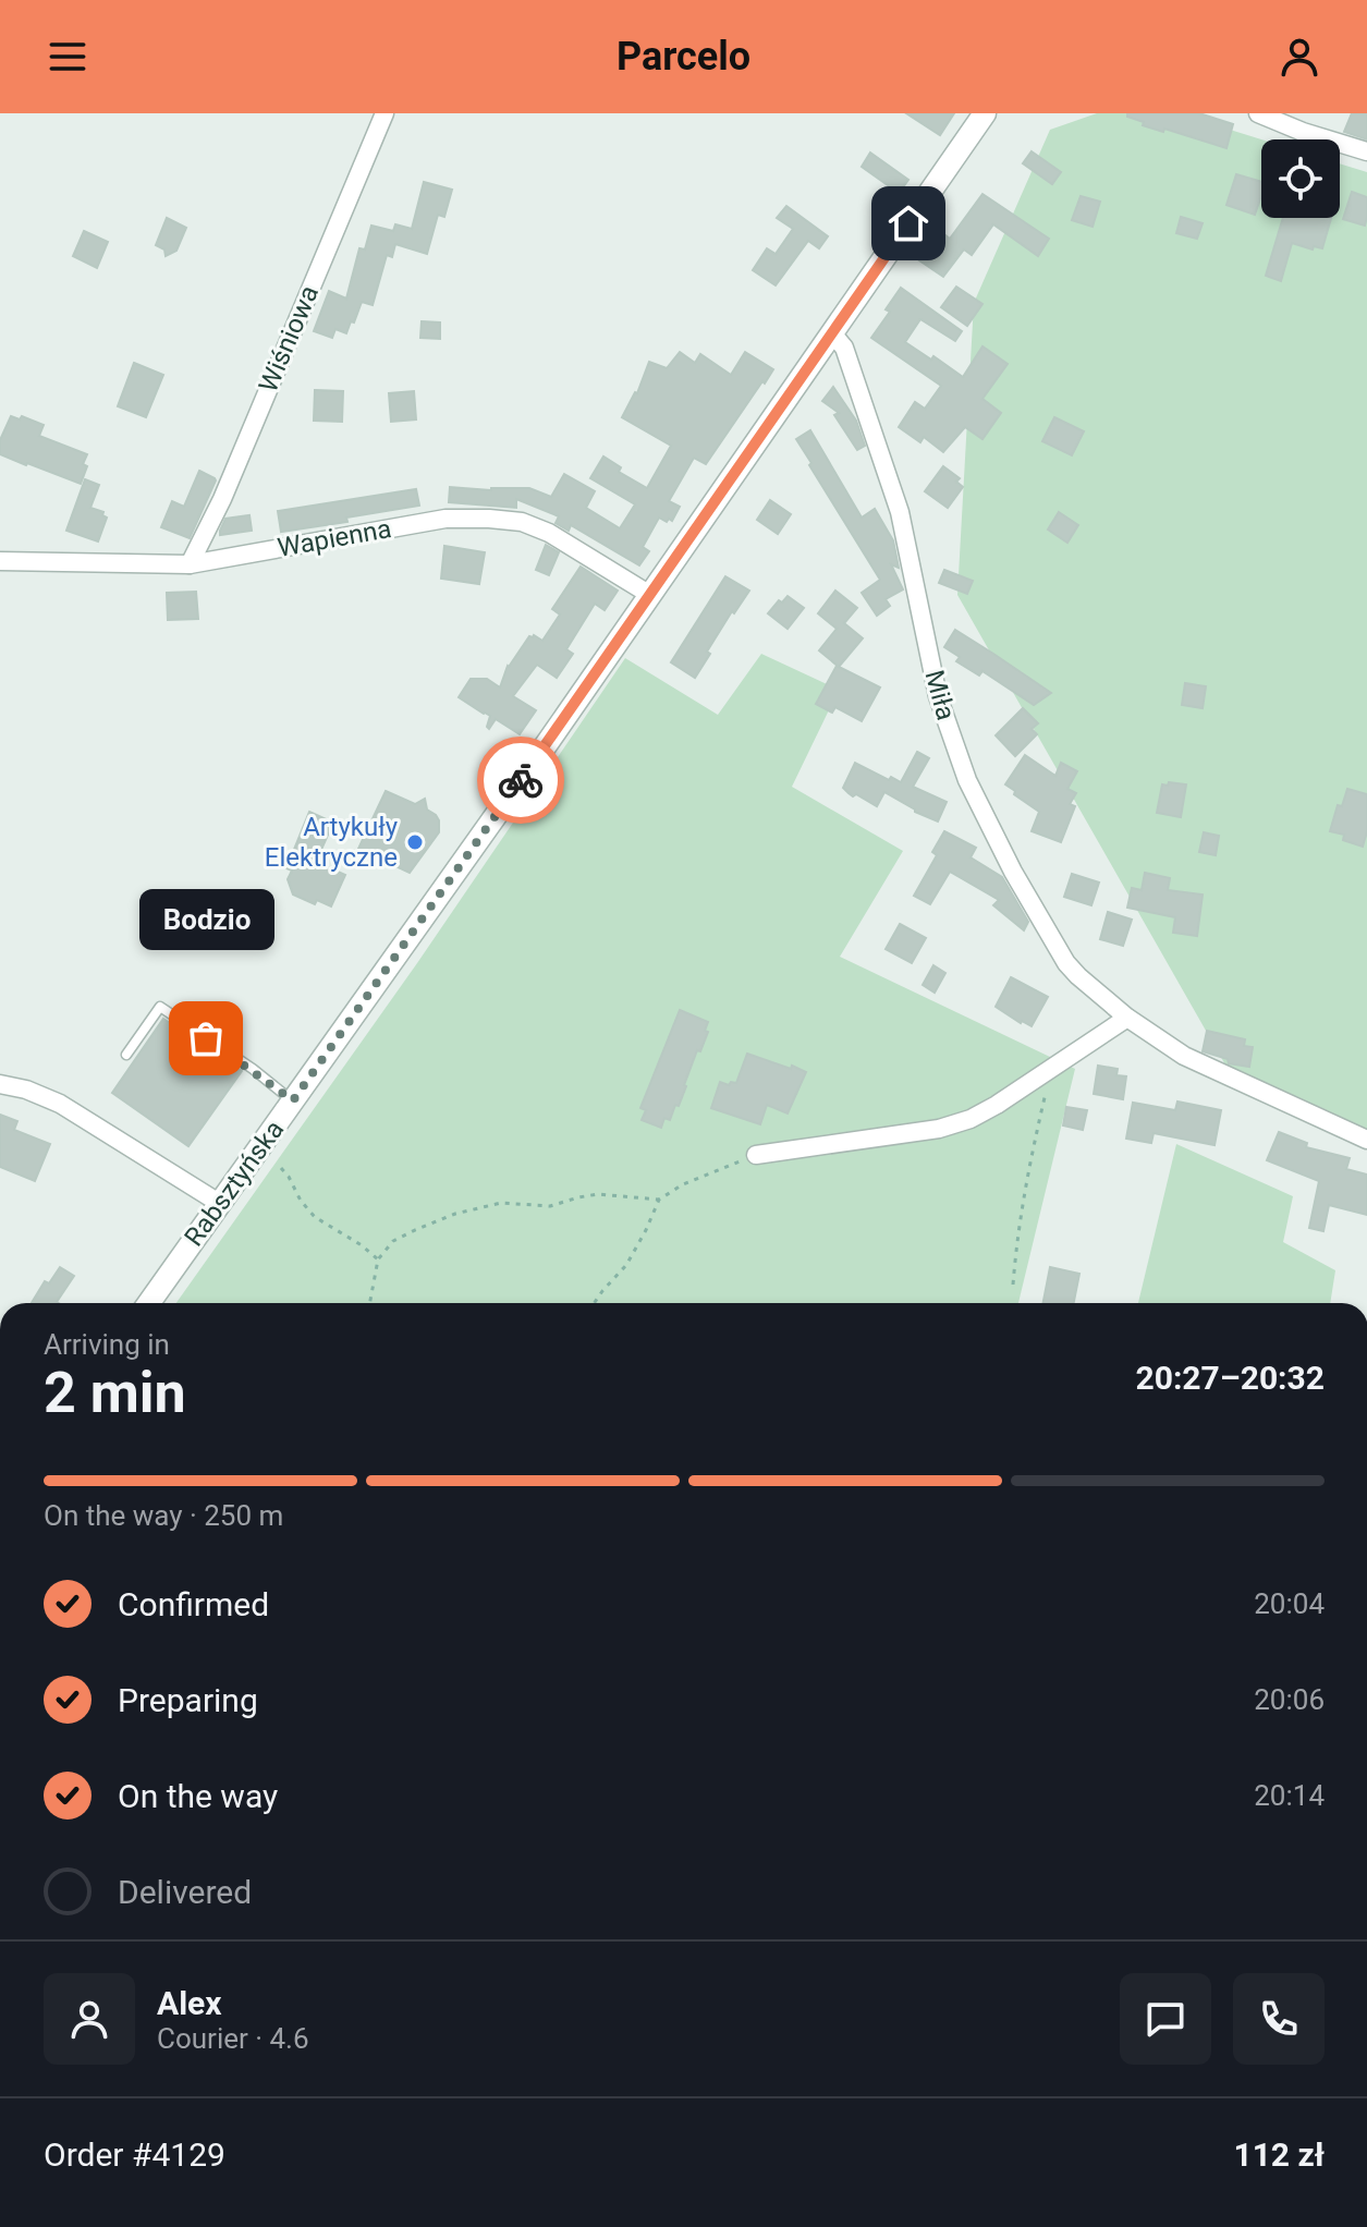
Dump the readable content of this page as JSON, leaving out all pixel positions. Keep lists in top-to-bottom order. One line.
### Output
{"streets":{"street":["Wiśniowa","Wapienna","Miła","Rabsztyńska"]},"crossings":[["Wiśniowa","Wapienna"],["Wapienna","Rabsztyńska"],["Miła","Rabsztyńska"]],"places":["Artykuły Elektryczne","Bodzio"],"page":{"header":"Parcelo","bubble":"Bodzio","heading":["2 min","Arriving in","20:27–20:32"],"panel":["Alex","Courier · 4.6","Order #4129","112 zł"],"bar":"On the way · 250 m","list":[["Confirmed","20:04"],["Preparing","20:06"],["On the way","20:14"],"Delivered"]}}
